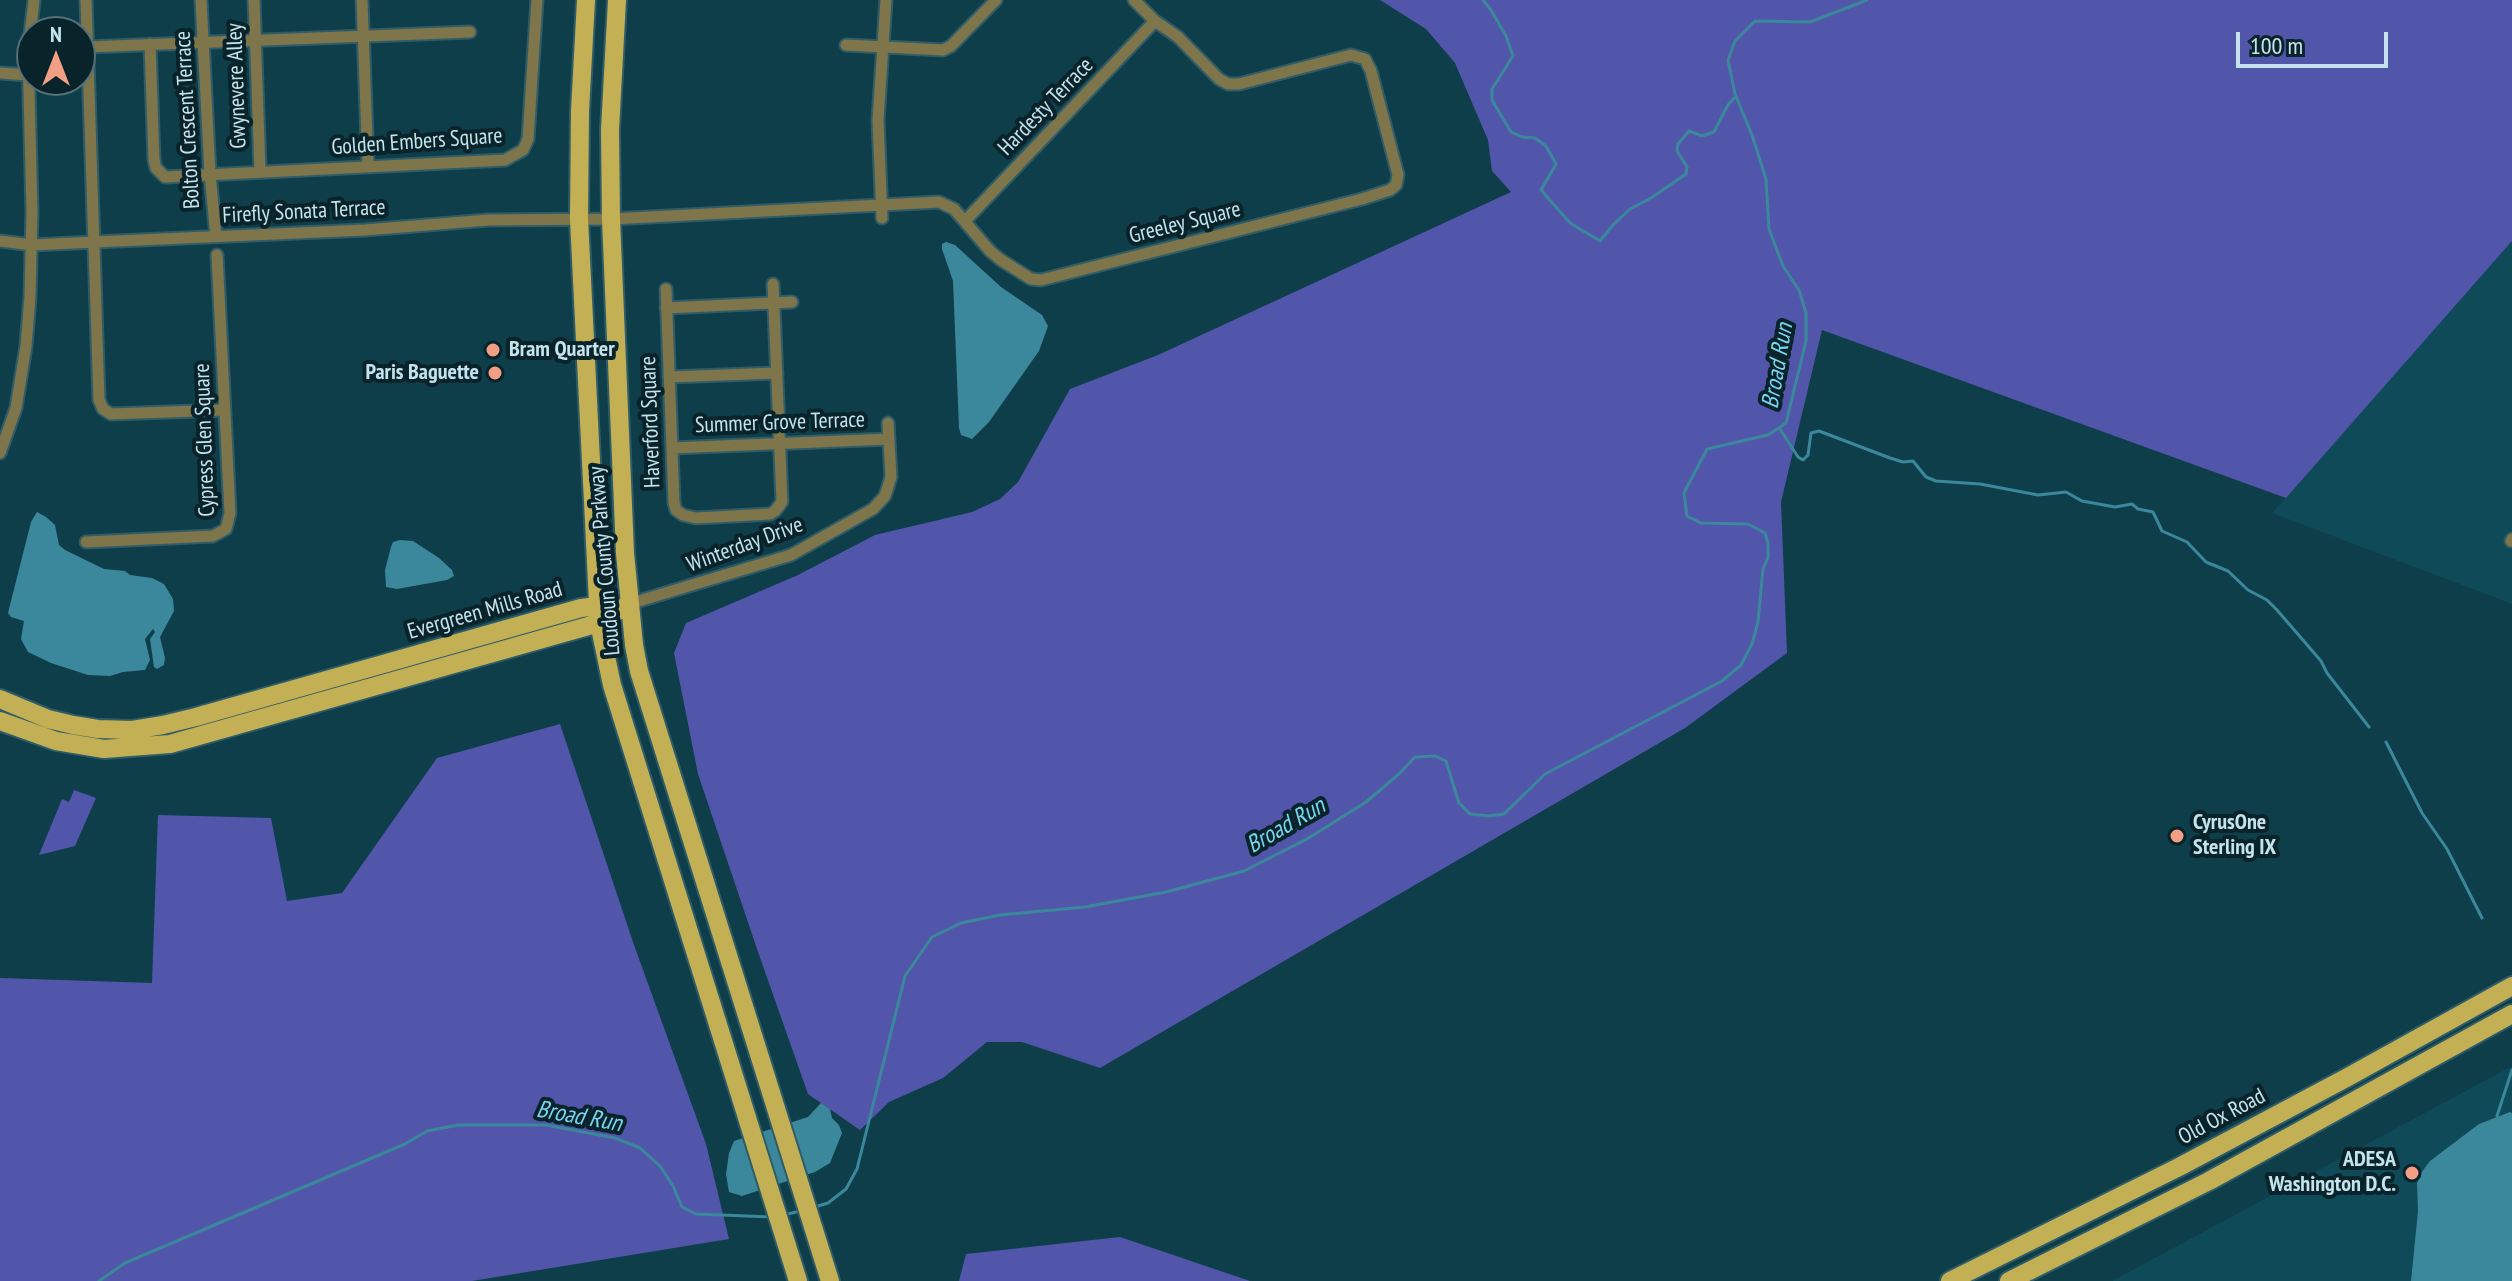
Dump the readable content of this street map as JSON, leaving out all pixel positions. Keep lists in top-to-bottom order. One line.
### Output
{"streets":{"main road":["Loudoun County Parkway","Evergreen Mills Road","Old Ox Road"],"street":["Gwynevere Alley","Hardesty Terrace","Bolton Crescent Terrace","Golden Embers Square","Firefly Sonata Terrace","Greeley Square","Haverford Square","Summer Grove Terrace","Cypress Glen Square","Winterday Drive"]},"crossings":[["Gwynevere Alley","Golden Embers Square"],["Hardesty Terrace","Greeley Square"],["Bolton Crescent Terrace","Golden Embers Square"],["Bolton Crescent Terrace","Firefly Sonata Terrace"],["Firefly Sonata Terrace","Greeley Square"],["Firefly Sonata Terrace","Loudoun County Parkway"],["Greeley Square","Loudoun County Parkway"],["Haverford Square","Summer Grove Terrace"],["Summer Grove Terrace","Winterday Drive"],["Winterday Drive","Loudoun County Parkway"],["Winterday Drive","Evergreen Mills Road"],["Loudoun County Parkway","Evergreen Mills Road"]],"water":["Broad Run"],"places":["Bram Quarter","Paris Baguette","CyrusOne Sterling IX","ADESA Washington D.C."],"scale_bar":"100 m","north":"top"}
